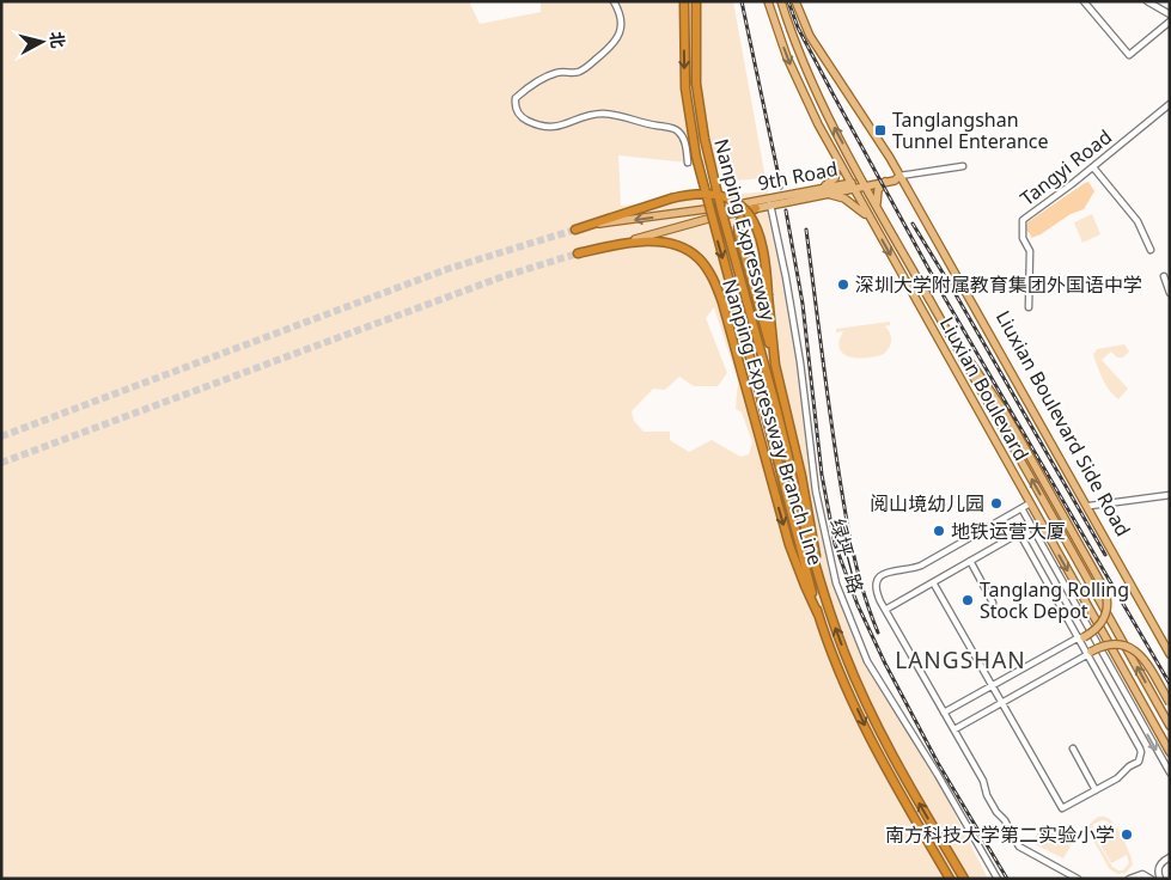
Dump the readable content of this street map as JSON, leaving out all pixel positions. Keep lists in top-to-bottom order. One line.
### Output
{"streets":{"highway":["Nanping Expressway","Nanping Expressway Branch Line"],"main road":["9th Road","Liuxian Boulevard","Liuxian Boulevard Side Road"],"street":["Tangyi Road","绿坪一路"]},"crossings":[["9th Road","Liuxian Boulevard"],["9th Road","Nanping Expressway Branch Line"],["9th Road","绿坪一路"],["Nanping Expressway","Nanping Expressway Branch Line"]],"districts":["LANGSHAN"],"places":{"transit":["Tanglangshan Tunnel Enterance"],"other":["深圳大学附属教育集团外国语中学","阅山境幼儿园","地铁运营大厦","Tanglang Rolling Stock Depot","南方科技大学第二实验小学"]},"north":"right"}
